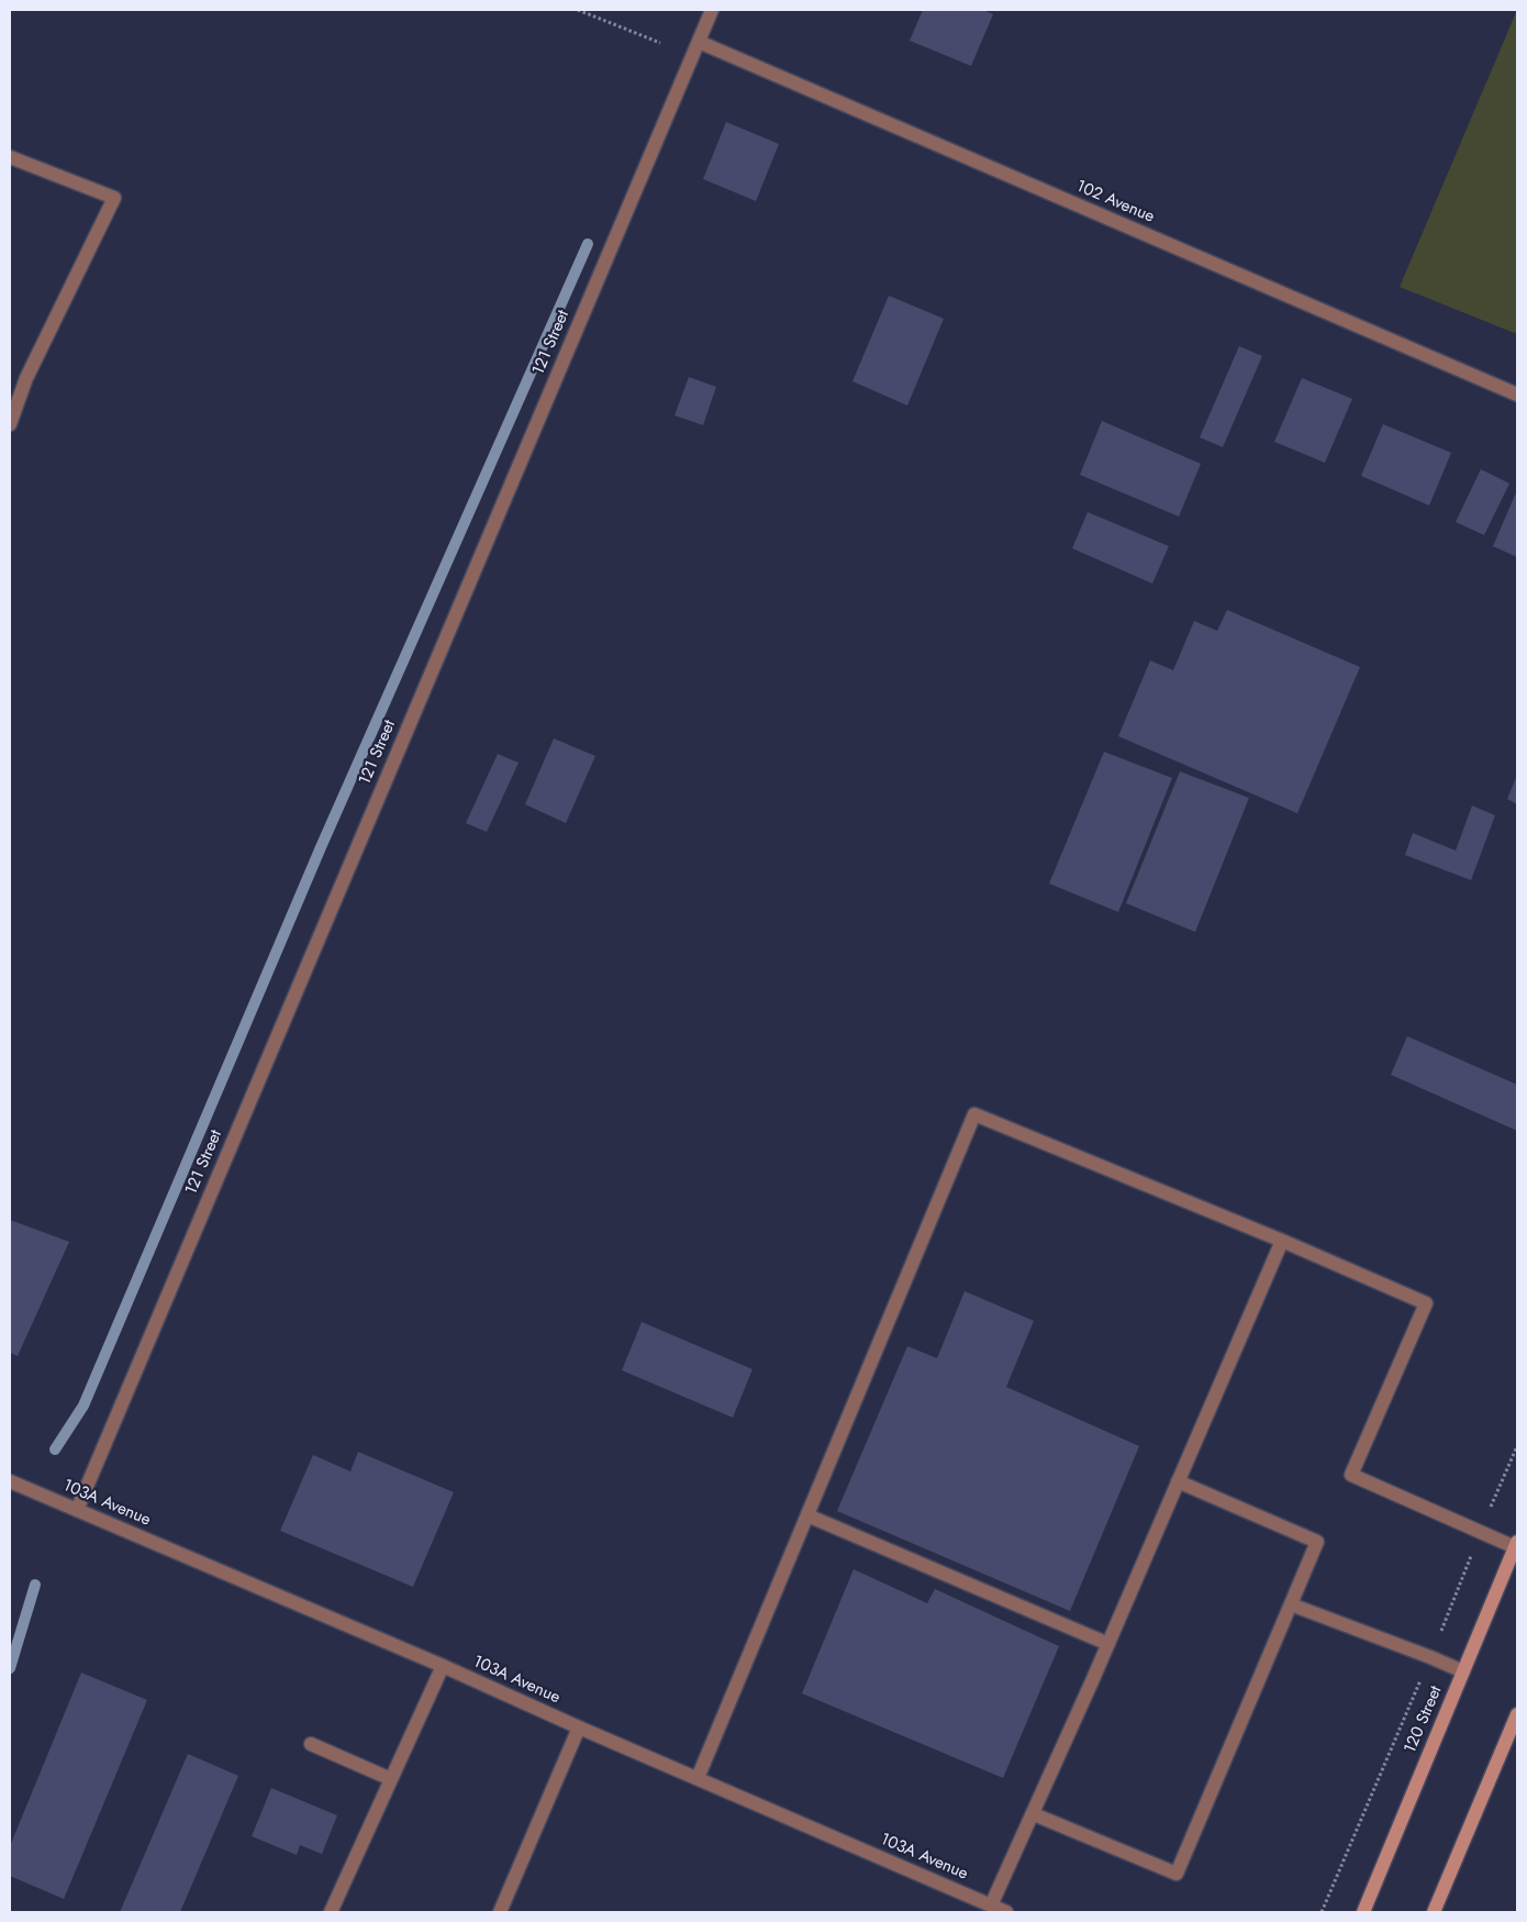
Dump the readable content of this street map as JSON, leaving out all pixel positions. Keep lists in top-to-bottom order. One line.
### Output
{"streets":{"main road":["120 Street"],"street":["102 Avenue","121 Street","103A Avenue"]},"crossings":[["102 Avenue","121 Street"],["121 Street","103A Avenue"]]}
